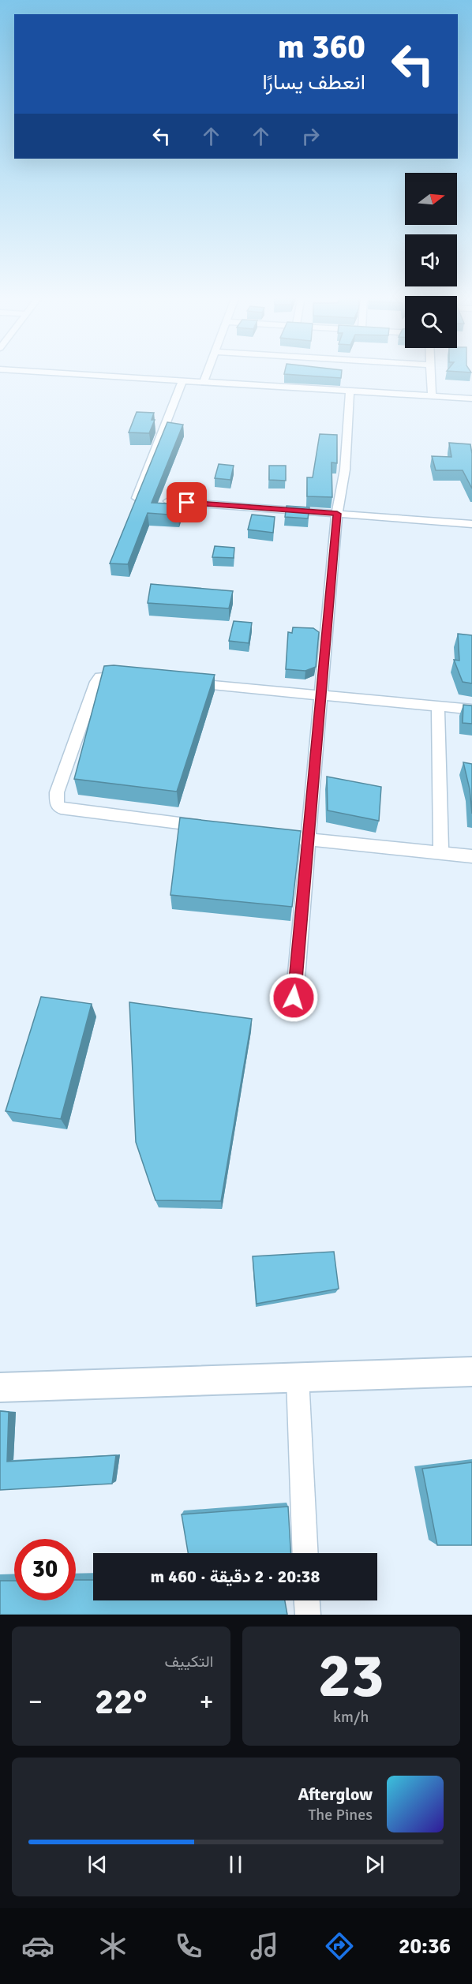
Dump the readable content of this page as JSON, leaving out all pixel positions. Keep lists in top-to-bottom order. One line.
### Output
{"north":"right","page":{"turn":["360 m","انعطف يسارًا"],"limit":"30","trip":"20:38 · 2 دقيقة · 460 m","tile":[["23","km/h"],"التكييف"],"heat":["−","22°","+"],"song":["Afterglow","The Pines"],"tabs":"20:36"}}
